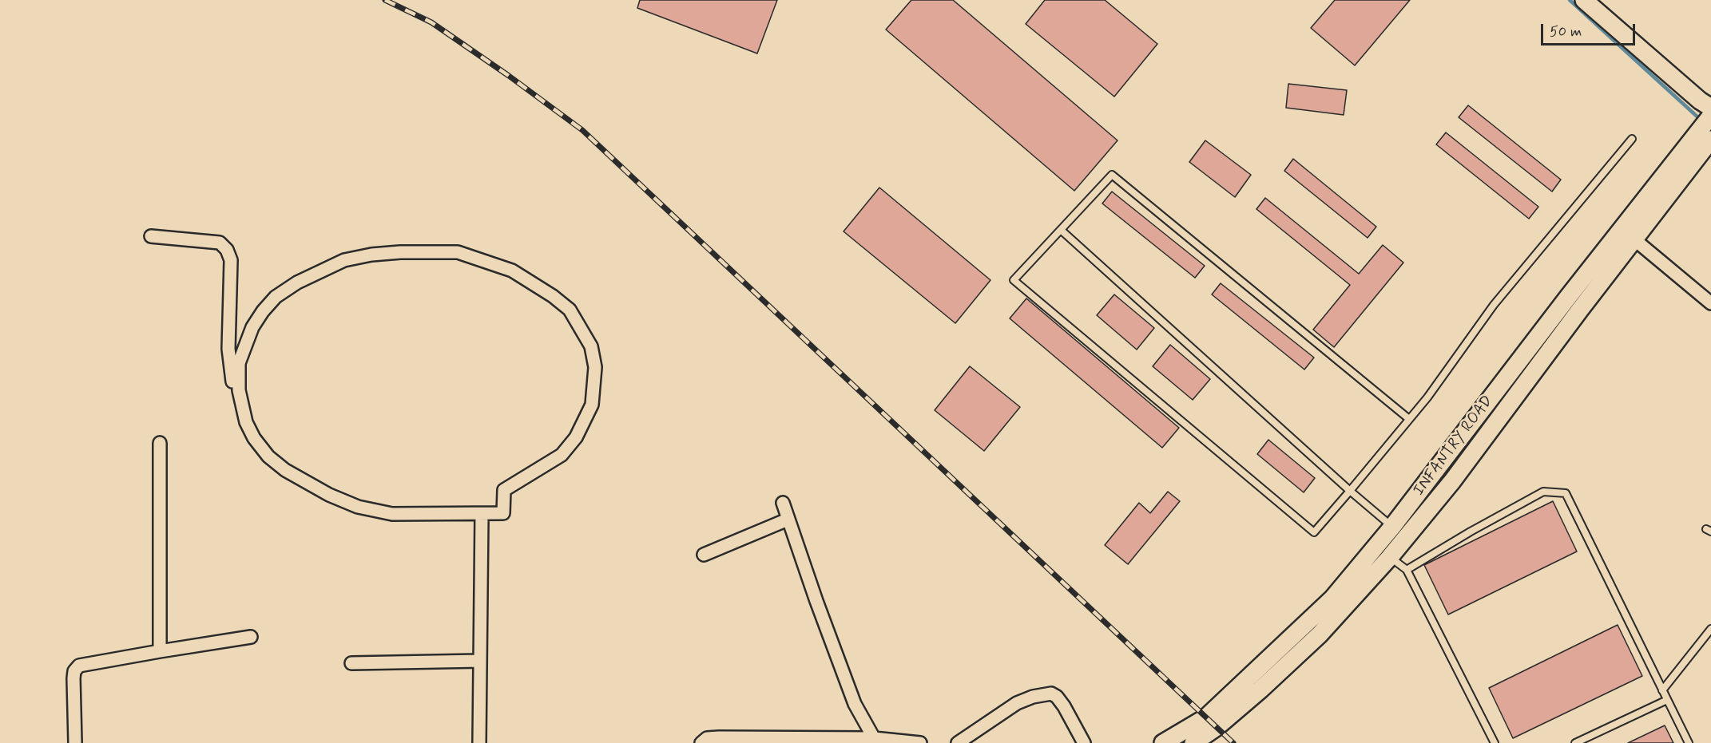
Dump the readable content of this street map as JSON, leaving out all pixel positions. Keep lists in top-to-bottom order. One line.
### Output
{"streets":{"main road":["INFANTRY ROAD"]},"scale_bar":"50 m"}
